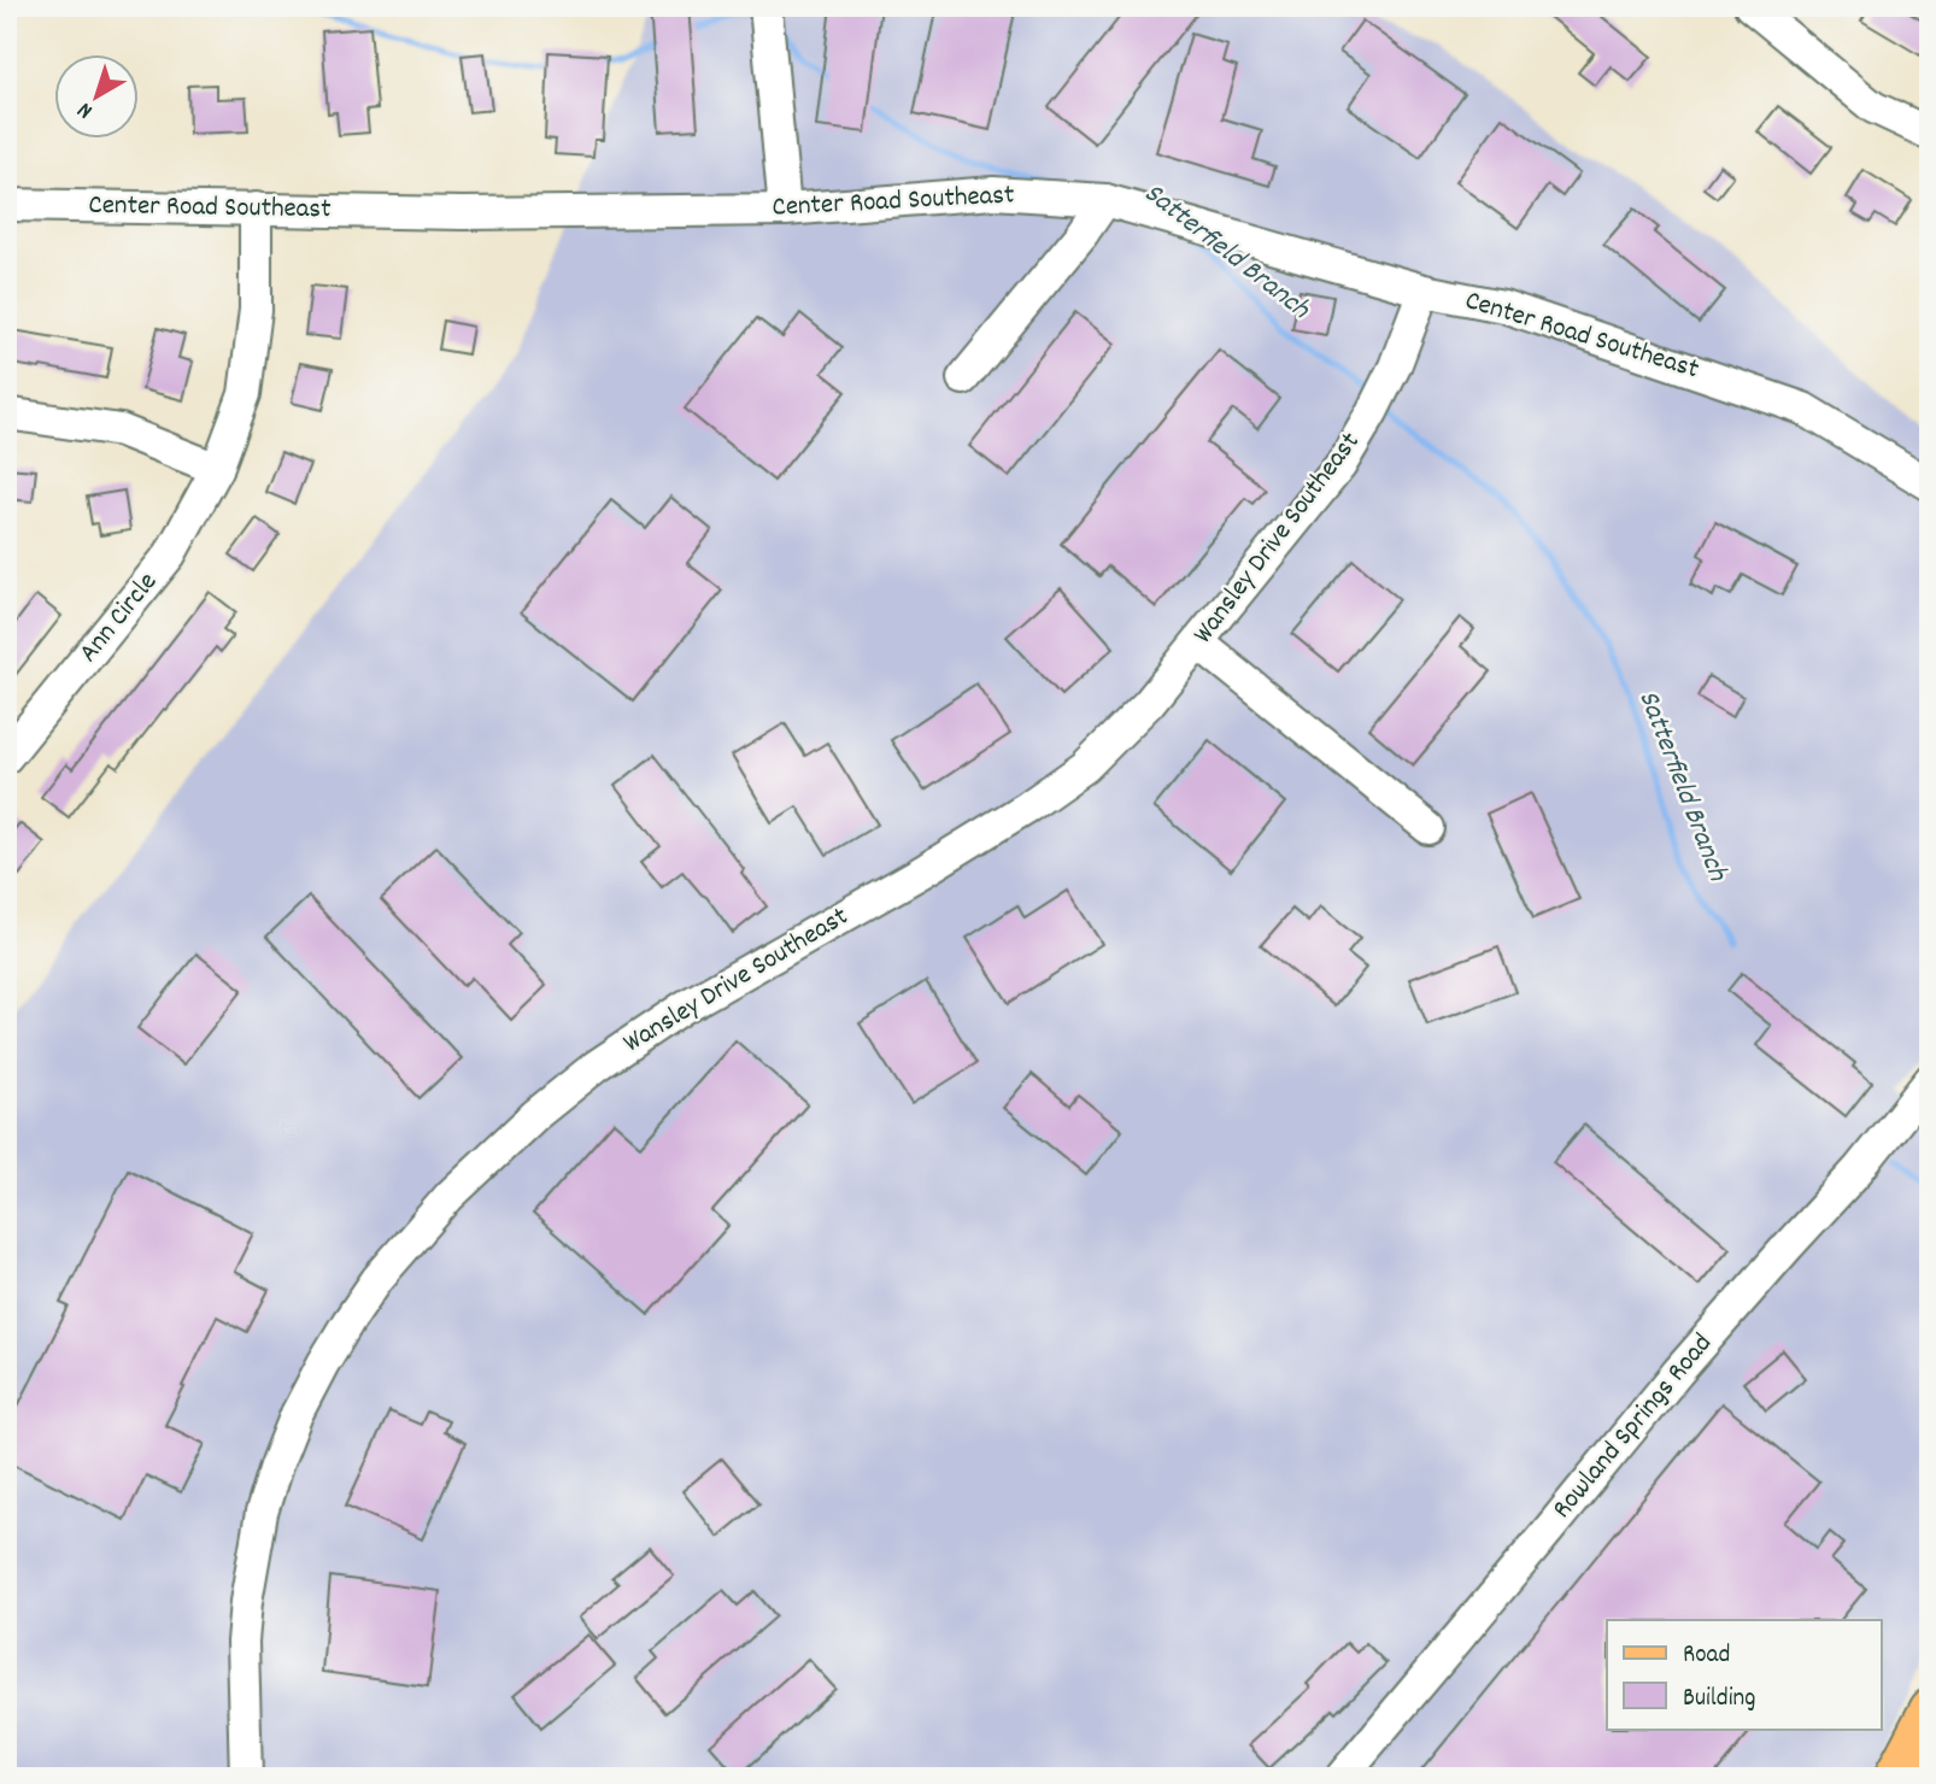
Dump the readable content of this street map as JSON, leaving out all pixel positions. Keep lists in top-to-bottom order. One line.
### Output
{"streets":{"street":["Center Road Southeast","Wansley Drive Southeast","Ann Circle","Rowland Springs Road"]},"crossings":[["Center Road Southeast","Wansley Drive Southeast"],["Center Road Southeast","Ann Circle"]],"water":["Satterfield Branch"],"legend":["Road","Building"],"north":"bottom left"}
